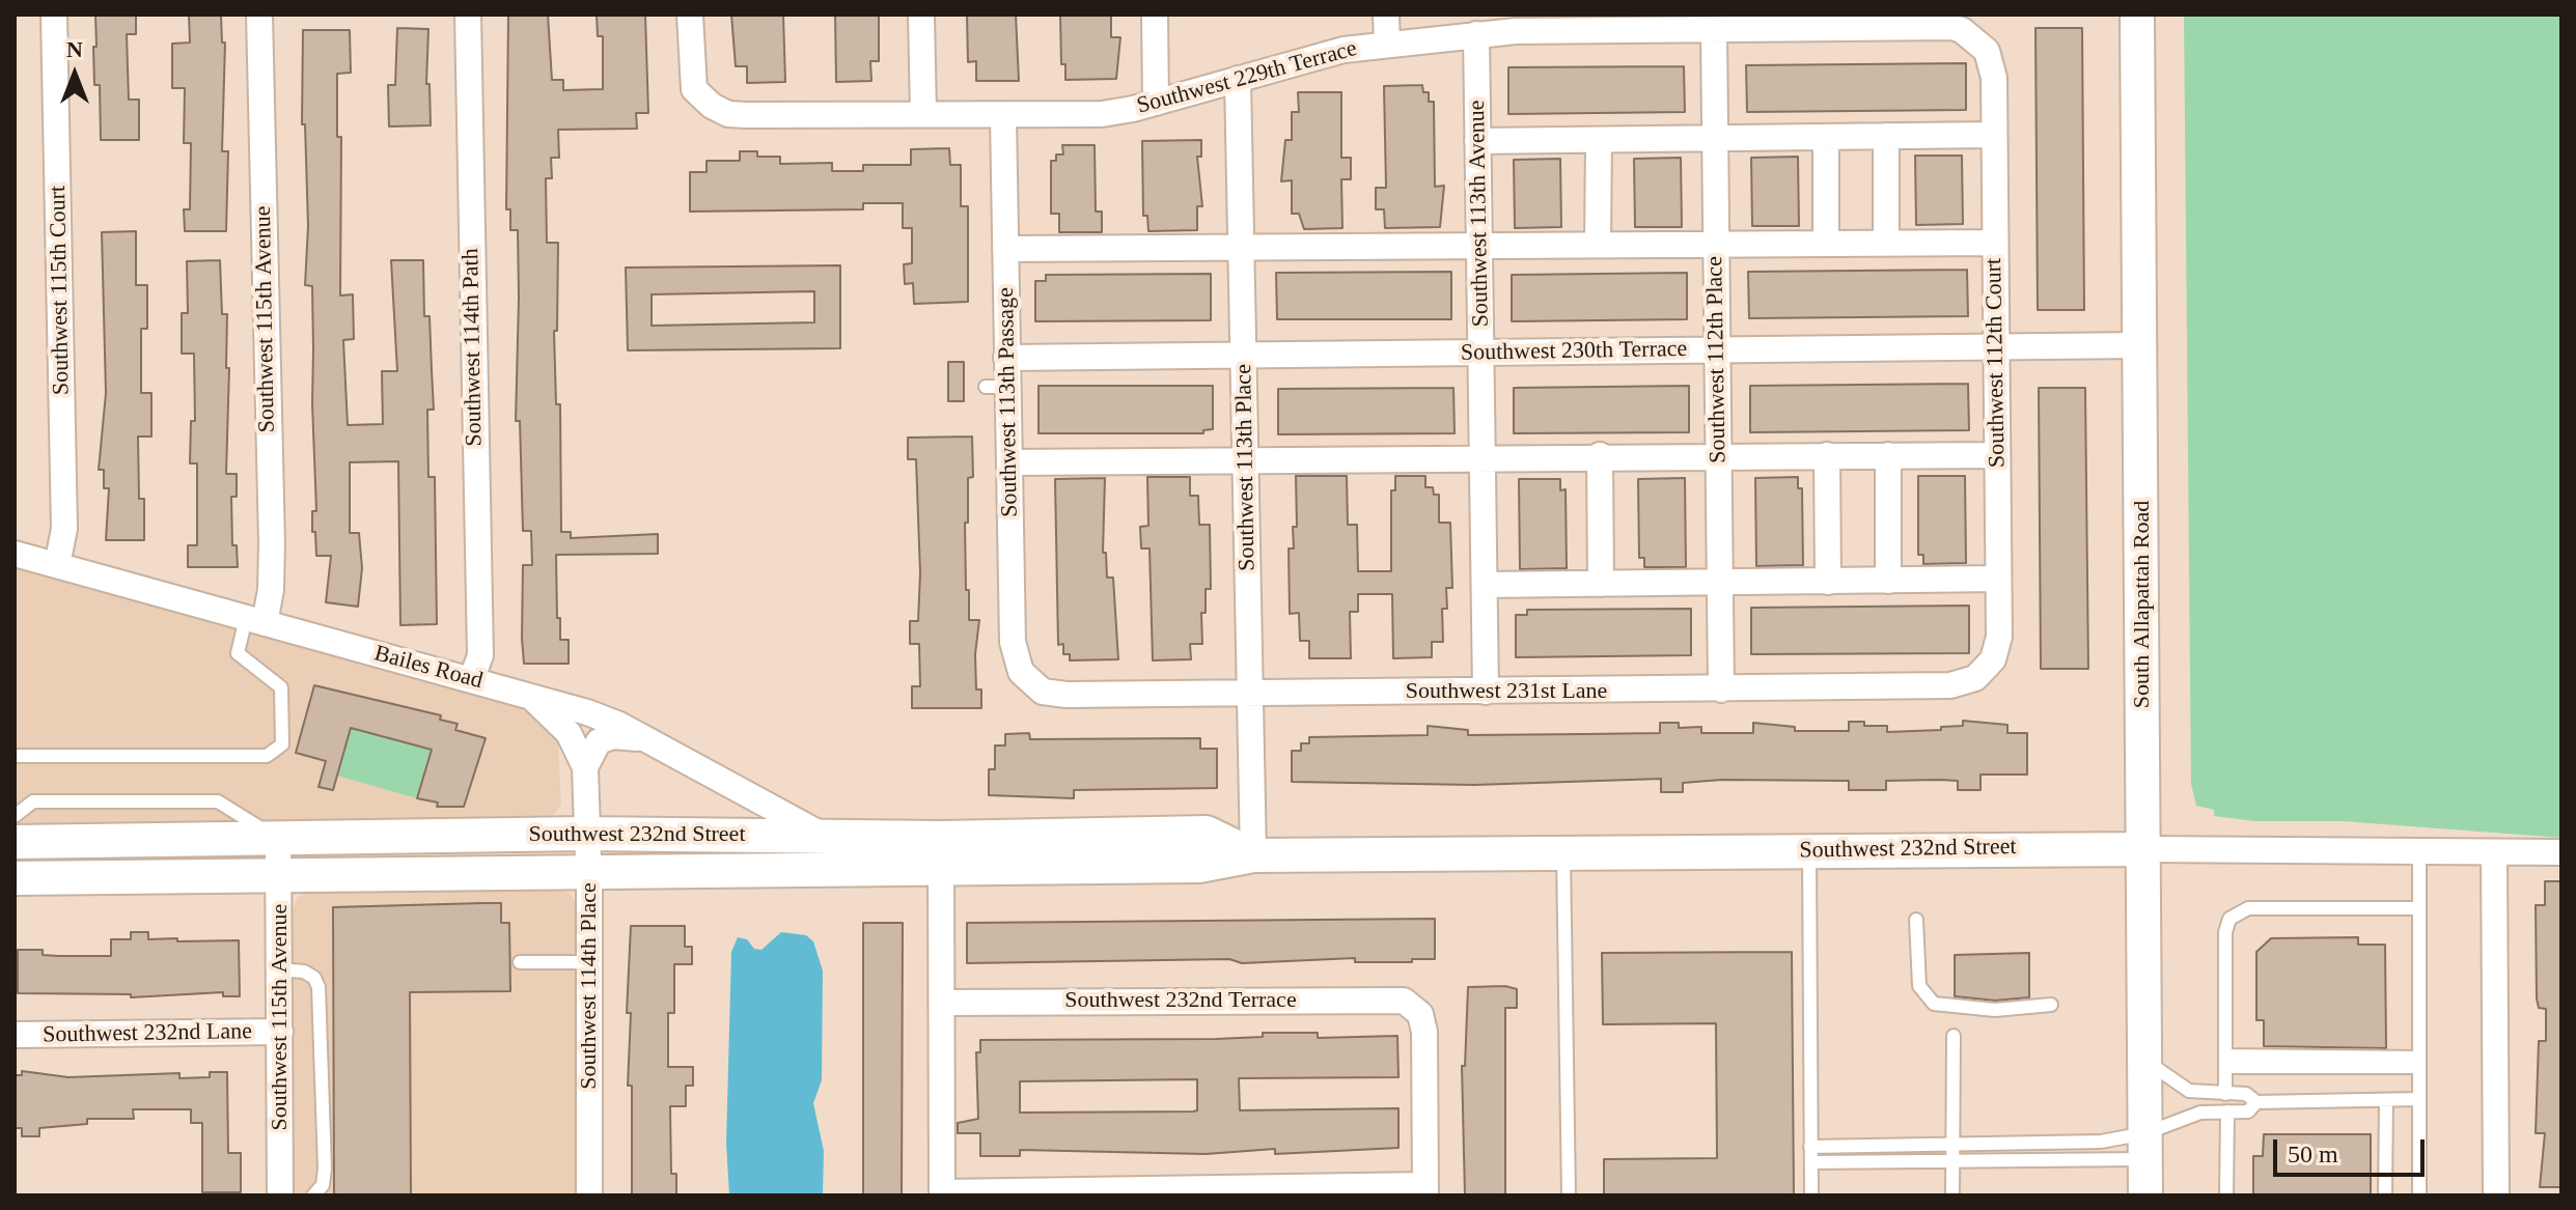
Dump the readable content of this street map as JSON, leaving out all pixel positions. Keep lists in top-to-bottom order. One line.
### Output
{"streets":{"street":["Southwest 229th Terrace","Southwest 113th Avenue","Southwest 115th Court","Southwest 115th Avenue","Southwest 114th Path","Southwest 230th Terrace","Southwest 112th Place","Southwest 112th Court","Southwest 113th Passage","Southwest 113th Place","South Allapattah Road","Bailes Road","Southwest 231st Lane","Southwest 232nd Street","Southwest 114th Place","Southwest 232nd Terrace","Southwest 232nd Lane"]},"crossings":[["Southwest 229th Terrace","Southwest 113th Avenue"],["Southwest 229th Terrace","Southwest 112th Place"],["Southwest 229th Terrace","Southwest 112th Court"],["Southwest 229th Terrace","Southwest 113th Passage"],["Southwest 229th Terrace","Southwest 113th Place"],["Southwest 113th Avenue","Southwest 230th Terrace"],["Southwest 113th Avenue","Southwest 231st Lane"],["Southwest 115th Court","Bailes Road"],["Southwest 115th Avenue","Bailes Road"],["Southwest 115th Avenue","Southwest 232nd Street"],["Southwest 115th Avenue","Southwest 232nd Lane"],["Southwest 114th Path","Bailes Road"],["Southwest 230th Terrace","Southwest 112th Place"],["Southwest 230th Terrace","Southwest 112th Court"],["Southwest 230th Terrace","Southwest 113th Passage"],["Southwest 230th Terrace","Southwest 113th Place"],["Southwest 230th Terrace","South Allapattah Road"],["Southwest 112th Place","Southwest 231st Lane"],["Southwest 112th Court","Southwest 231st Lane"],["Southwest 113th Passage","Southwest 231st Lane"],["Southwest 113th Place","Southwest 231st Lane"],["Southwest 113th Place","Southwest 232nd Street"],["South Allapattah Road","Southwest 232nd Street"],["Bailes Road","Southwest 232nd Street"],["Bailes Road","Southwest 114th Place"],["Southwest 232nd Street","Southwest 114th Place"]],"scale_bar":"50 m","north":"top"}
